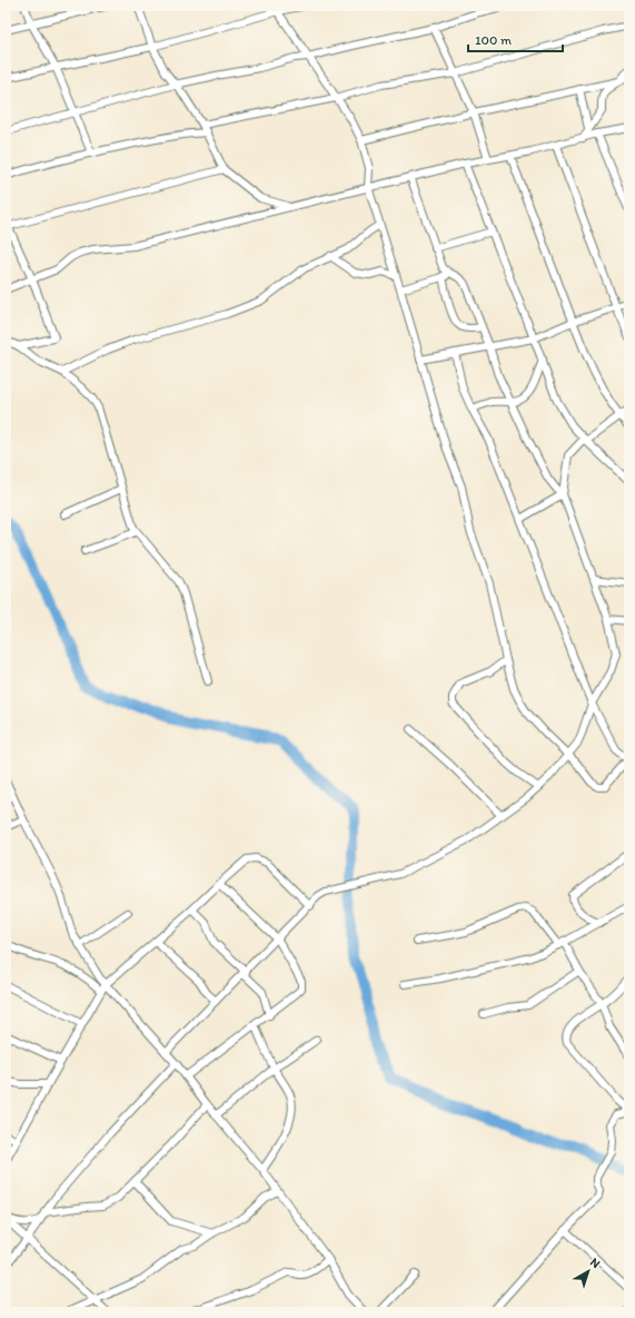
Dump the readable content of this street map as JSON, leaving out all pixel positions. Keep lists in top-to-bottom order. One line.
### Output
{"scale_bar":"100 m","north":"top right"}
